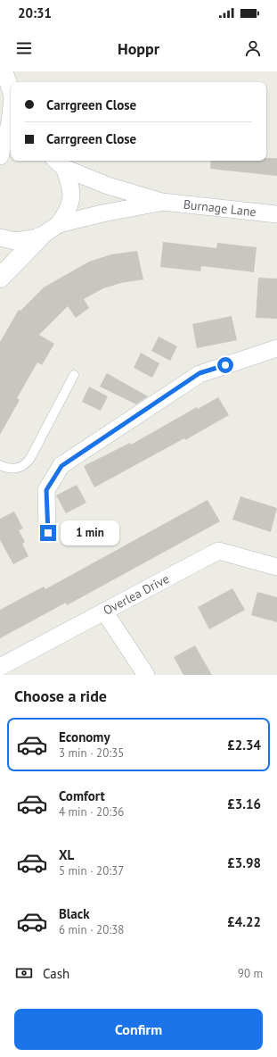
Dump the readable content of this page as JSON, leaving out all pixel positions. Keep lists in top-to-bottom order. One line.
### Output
{"streets":{"street":["Burnage Lane","Overlea Drive"]},"page":{"status":"20:31","header":"Hoppr","banner":["Carrgreen Close","Carrgreen Close"],"bubble":"1 min","heading":"Choose a ride","list":[{"name":"Economy","note":"3 min · 20:35","value":"£2.34"},{"name":"Comfort","note":"4 min · 20:36","value":"£3.16"},{"name":"XL","note":"5 min · 20:37","value":"£3.98"},{"name":"Black","note":"6 min · 20:38","value":"£4.22"}],"pay":["Cash","90 m"],"buttons":"Confirm"}}
